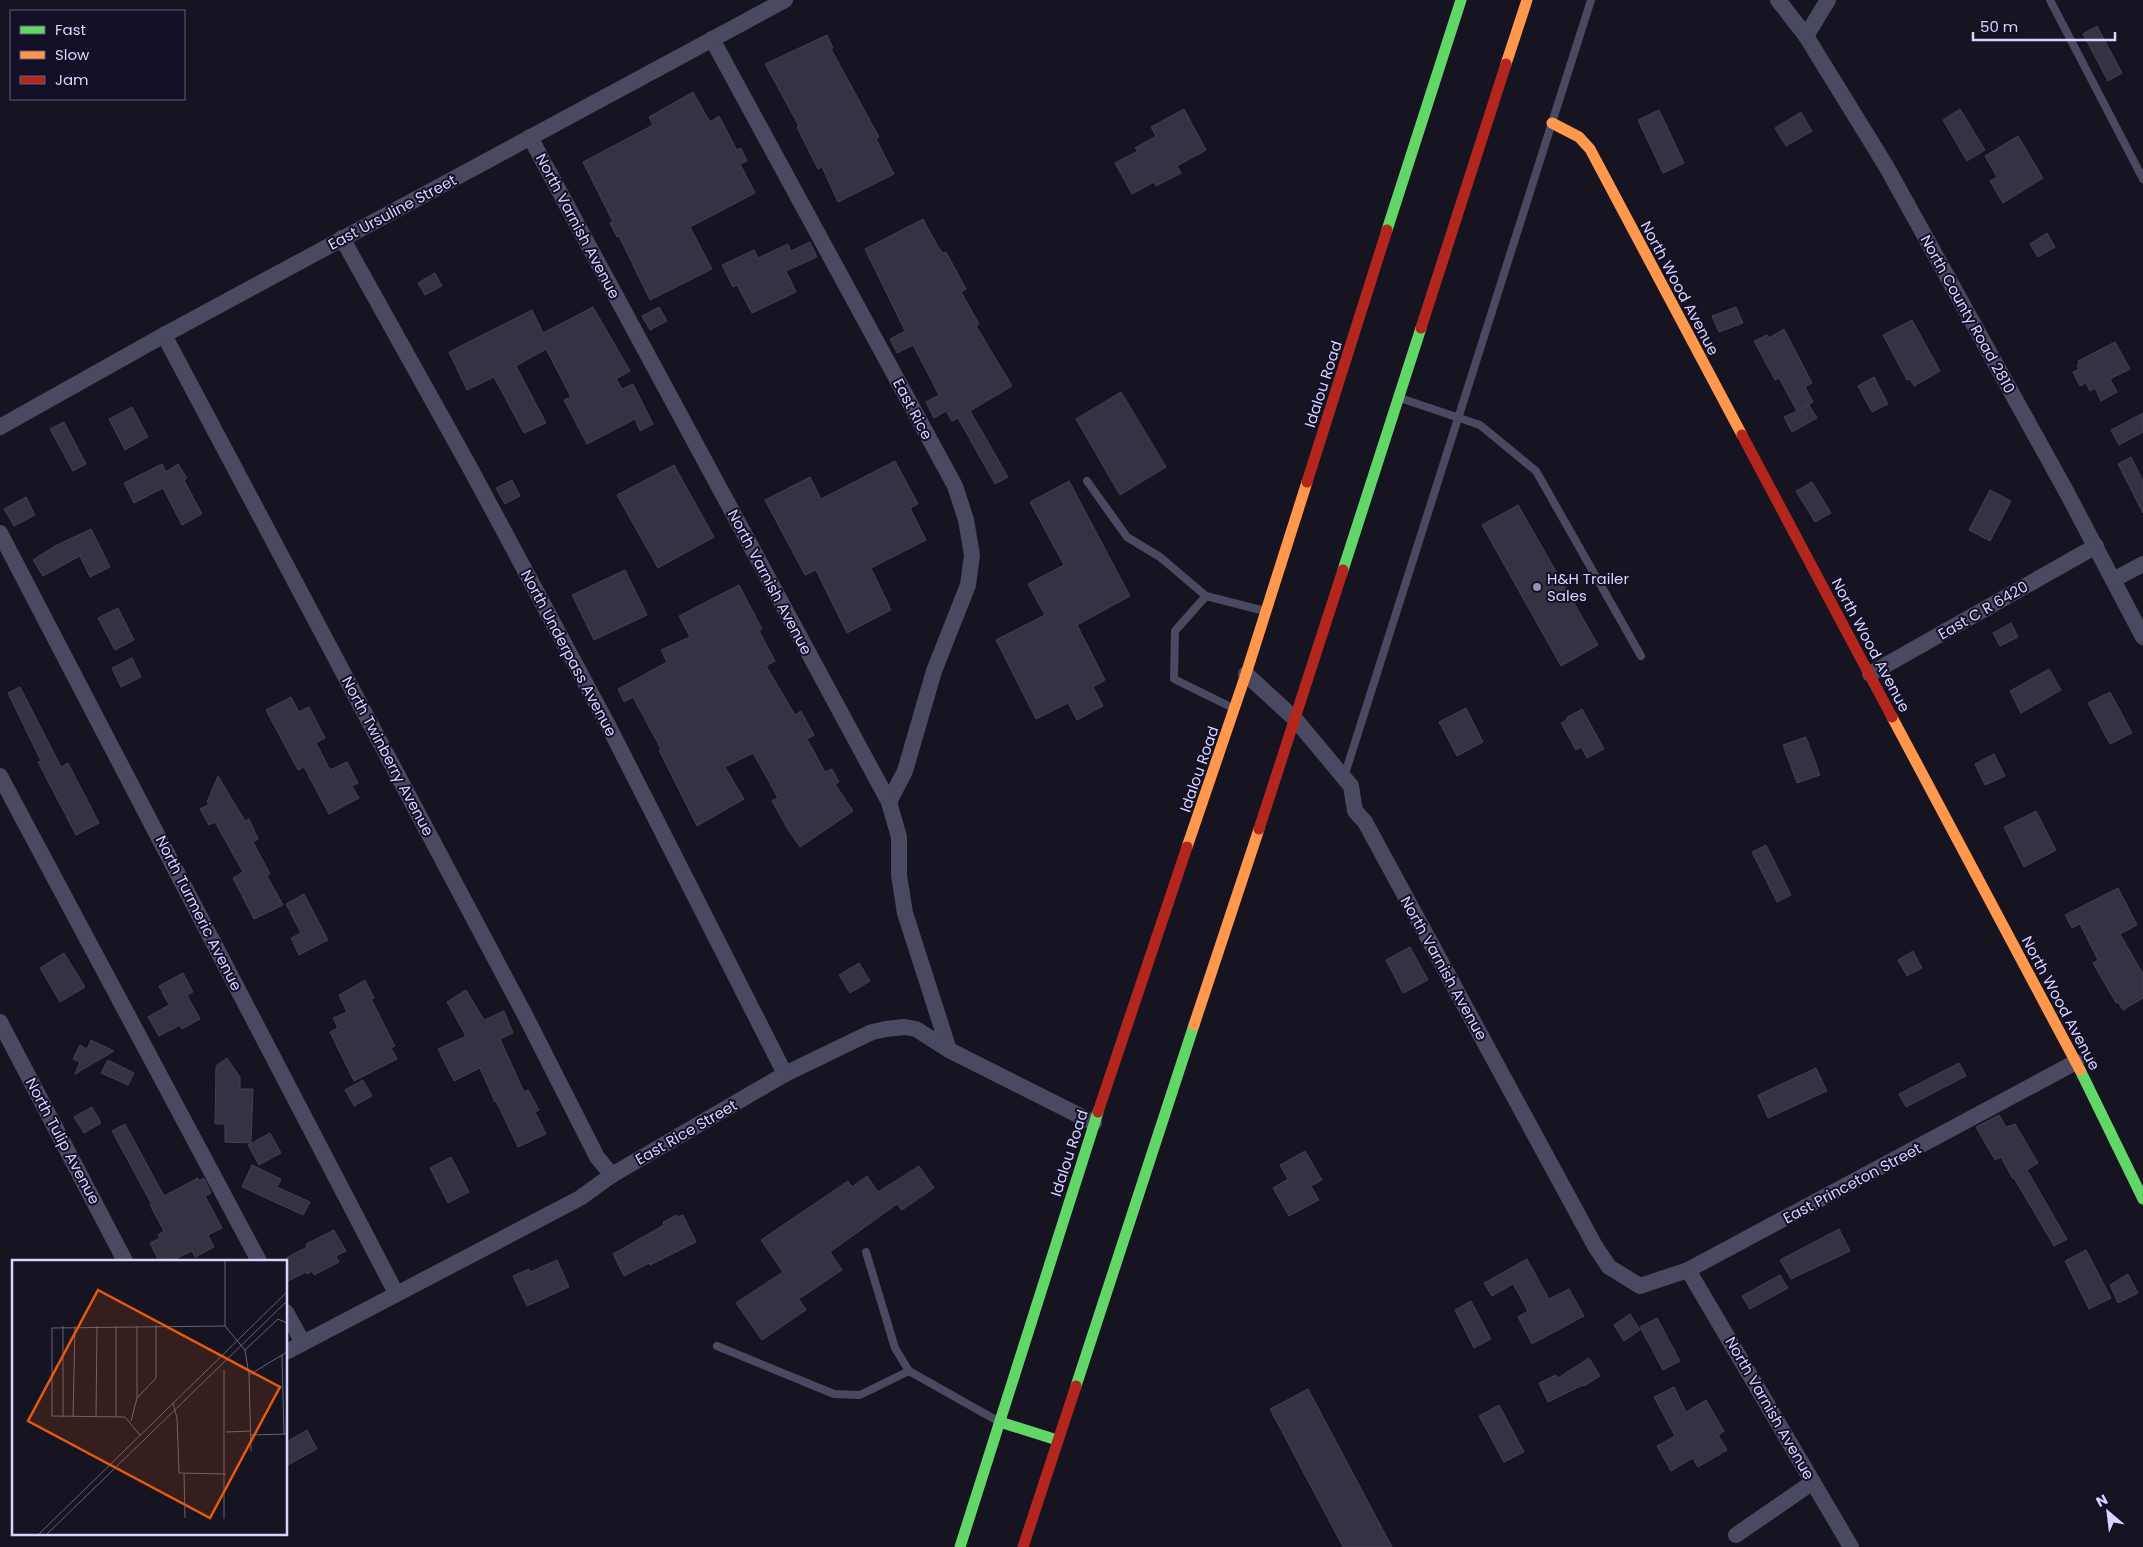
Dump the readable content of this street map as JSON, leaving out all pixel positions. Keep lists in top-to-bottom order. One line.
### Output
{"streets":{"main road":["North Wood Avenue","Idalou Road"],"street":["East Ursuline Street","North Varnish Avenue","North County Road 2810","East Rice","East C R 6420","North Underpass Avenue","North Twinberry Avenue","North Turmeric Avenue","East Rice Street","North Tulip Avenue","East Princeton Street"]},"crossings":[["East Ursuline Street","North Varnish Avenue"],["East Ursuline Street","East Rice"],["East Ursuline Street","North Underpass Avenue"],["East Ursuline Street","North Twinberry Avenue"],["North Varnish Avenue","Idalou Road"],["North Varnish Avenue","East Rice"],["North Varnish Avenue","East Rice Street"],["North Varnish Avenue","East Princeton Street"],["North Wood Avenue","East C R 6420"],["North Wood Avenue","East Princeton Street"],["North County Road 2810","East C R 6420"],["Idalou Road","East Rice Street"],["North Underpass Avenue","East Rice Street"],["North Twinberry Avenue","East Rice Street"],["North Turmeric Avenue","East Rice Street"]],"places":["H&H Trailer Sales"],"legend":["Fast","Slow","Jam"],"scale_bar":"50 m","north":"top left"}
